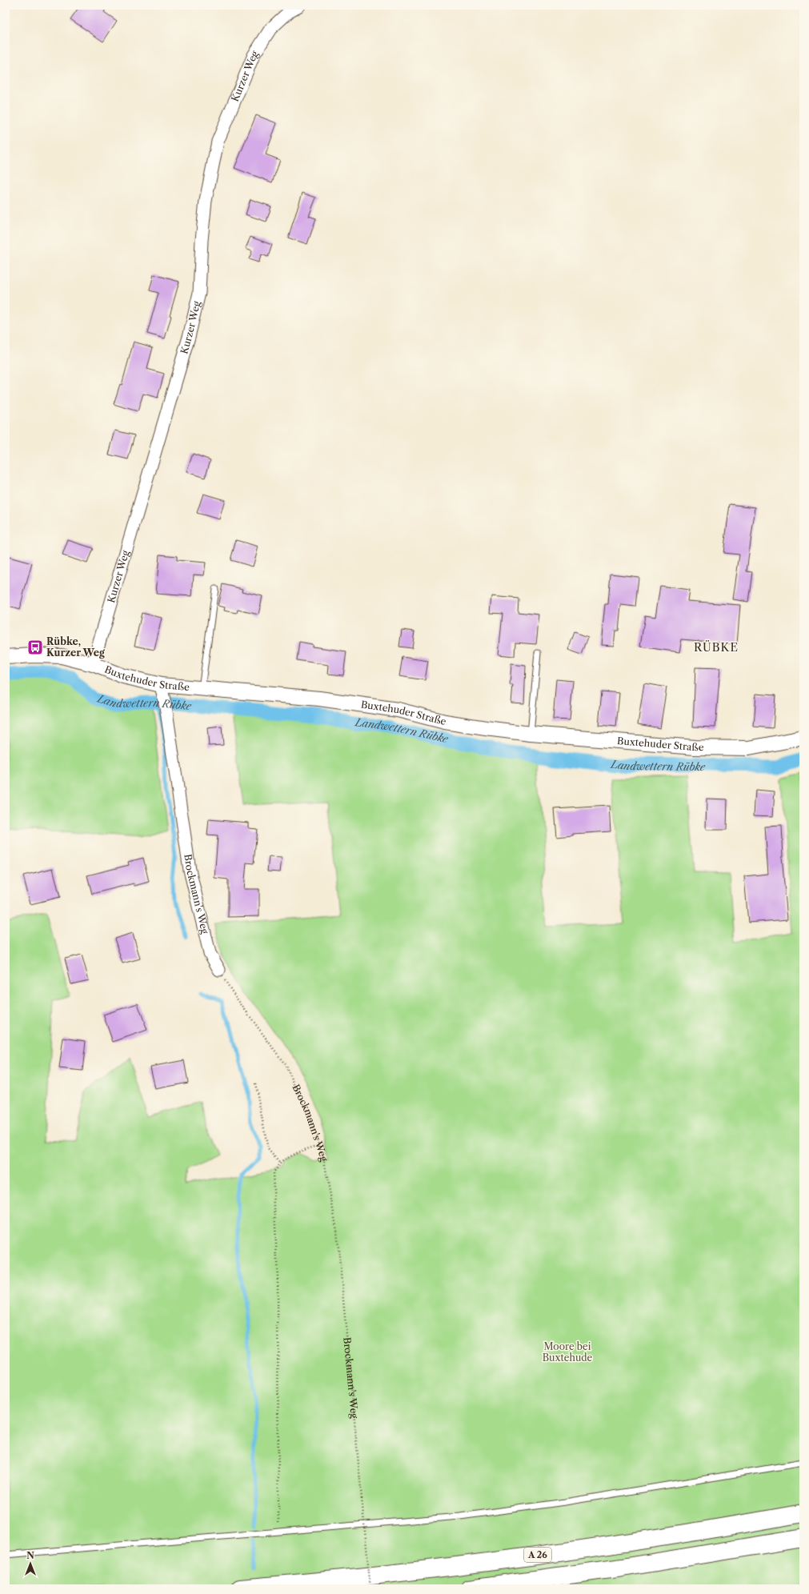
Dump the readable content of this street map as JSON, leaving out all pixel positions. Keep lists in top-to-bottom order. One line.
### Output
{"streets":{"highway":["A 26"],"street":["Kurzer Weg","Buxtehuder Straße","Brockmann's Weg"]},"crossings":[["Kurzer Weg","Buxtehuder Straße"],["Buxtehuder Straße","Brockmann's Weg"]],"districts":["RÜBKE"],"water":["Landwettern Rübke"],"parks":["Moore bei Buxtehude"],"places":{"bus stop":["Rübke, Kurzer Weg"]},"north":"top"}
